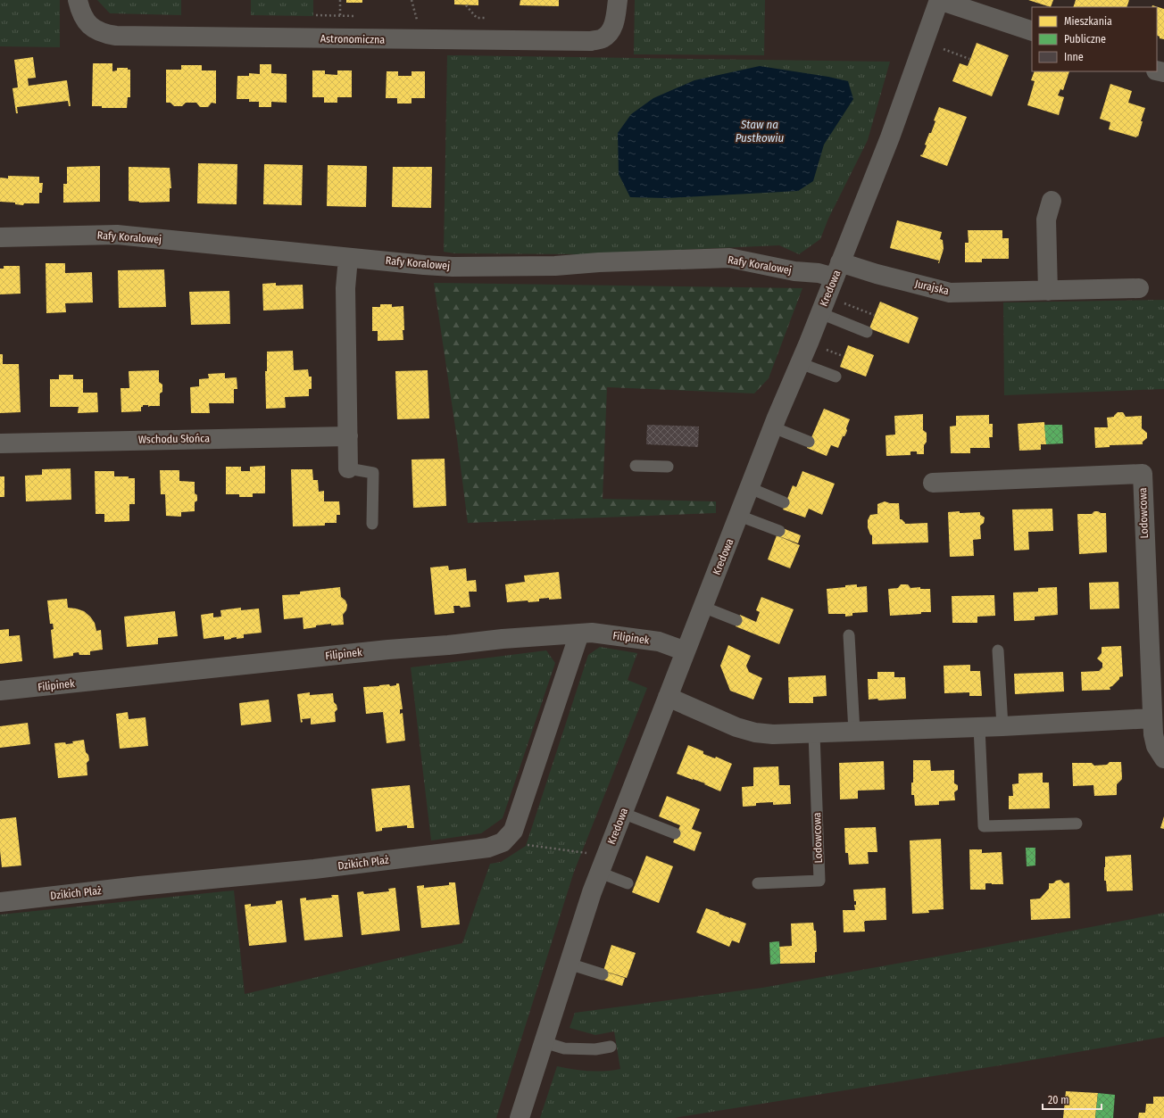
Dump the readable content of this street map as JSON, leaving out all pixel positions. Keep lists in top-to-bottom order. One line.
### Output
{"streets":{"street":["Astronomiczna","Rafy Koralowej","Jurajska","Kredowa","Wschodu Słońca","Lodowcowa","Filipinek","Dzikich Plaż"]},"crossings":[["Rafy Koralowej","Jurajska"],["Rafy Koralowej","Kredowa"],["Jurajska","Kredowa"],["Kredowa","Filipinek"]],"water":["Staw na Pustkowiu"],"legend":["Mieszkania","Publiczne","Inne"],"scale_bar":"20 m"}
